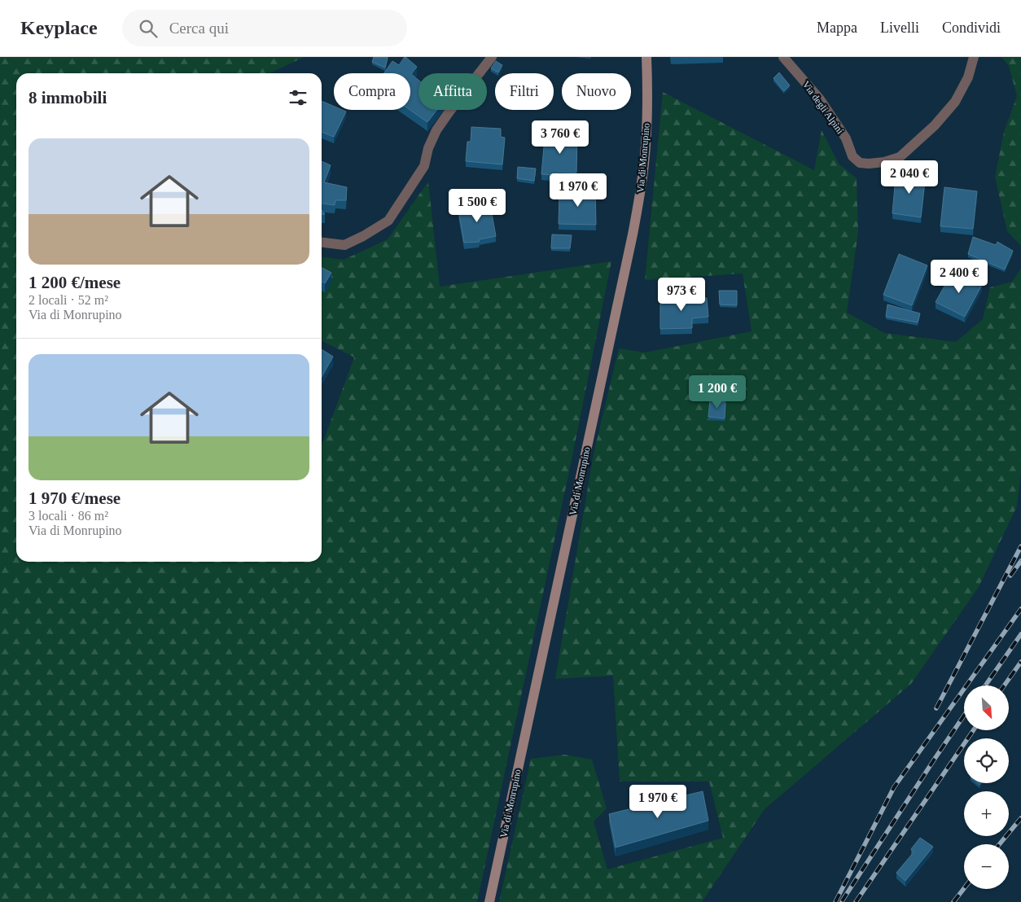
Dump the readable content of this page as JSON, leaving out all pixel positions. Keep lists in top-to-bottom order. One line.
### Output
{"streets":{"main road":["Via di Monrupino"],"street":["Via degli Alpini"]},"north":"bottom right","page":{"header":"Keyplace","search":"Cerca qui","nav":["Mappa","Livelli","Condividi"],"chip":["Compra","Affitta","Filtri","Nuovo"],"heading":"8 immobili","price":["3 760 €","2 040 €","1 970 €","1 500 €","2 400 €","973 €","1 200 €","1 970 €"],"list":[{"name":"1 200 €/mese","note":"2 locali · 52 m² · Via di Monrupino"},{"name":"1 970 €/mese","note":"3 locali · 86 m² · Via di Monrupino"}],"map_buttons":["+","−"]}}
